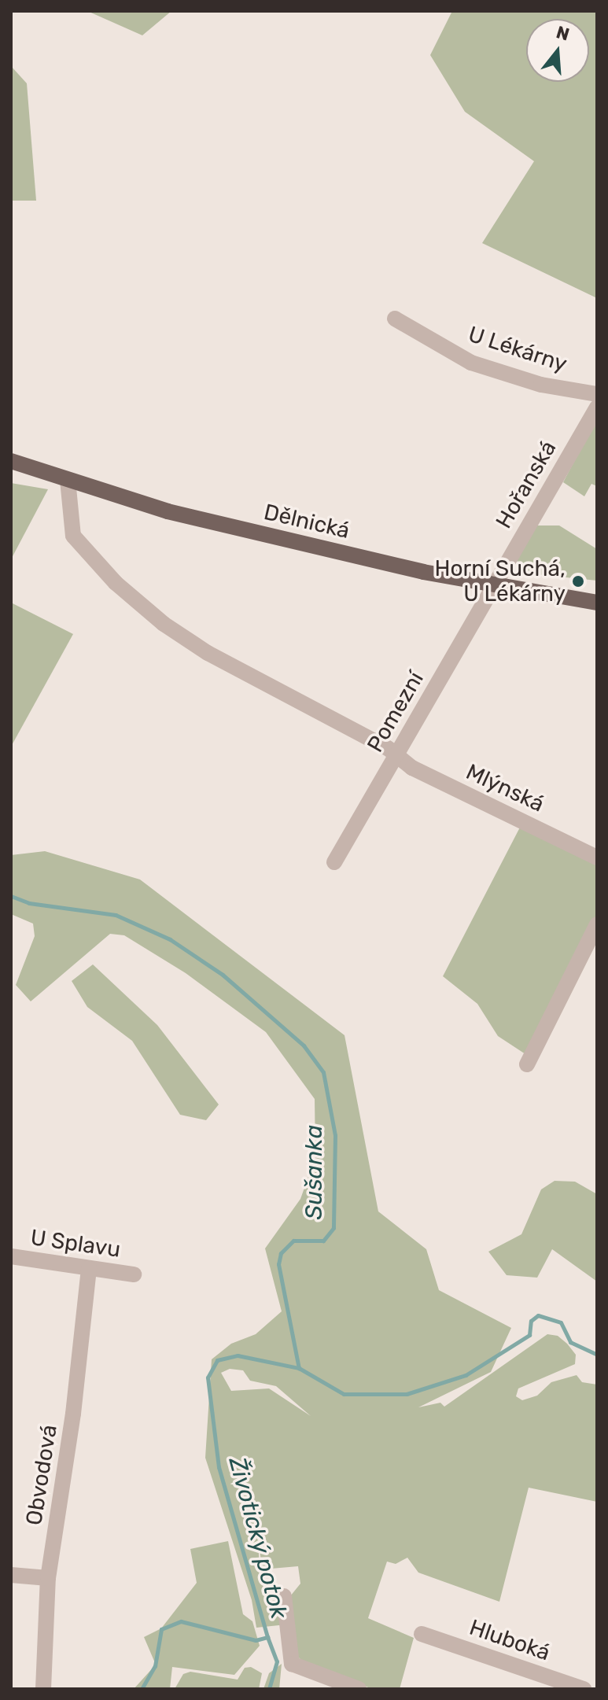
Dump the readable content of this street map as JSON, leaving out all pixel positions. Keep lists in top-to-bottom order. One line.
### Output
{"streets":{"main road":["Dělnická"],"street":["U Lékárny","Hořanská","Pomezní","Mlýnská","U Splavu","Obvodová","Hluboká"]},"crossings":[["Hořanská","Dělnická"],["Hořanská","Pomezní"],["Dělnická","Pomezní"],["Dělnická","Mlýnská"],["Pomezní","Mlýnská"],["U Splavu","Obvodová"]],"water":["Sušanka","Životický potok"],"places":["Horní Suchá, U Lékárny"],"north":"top"}
